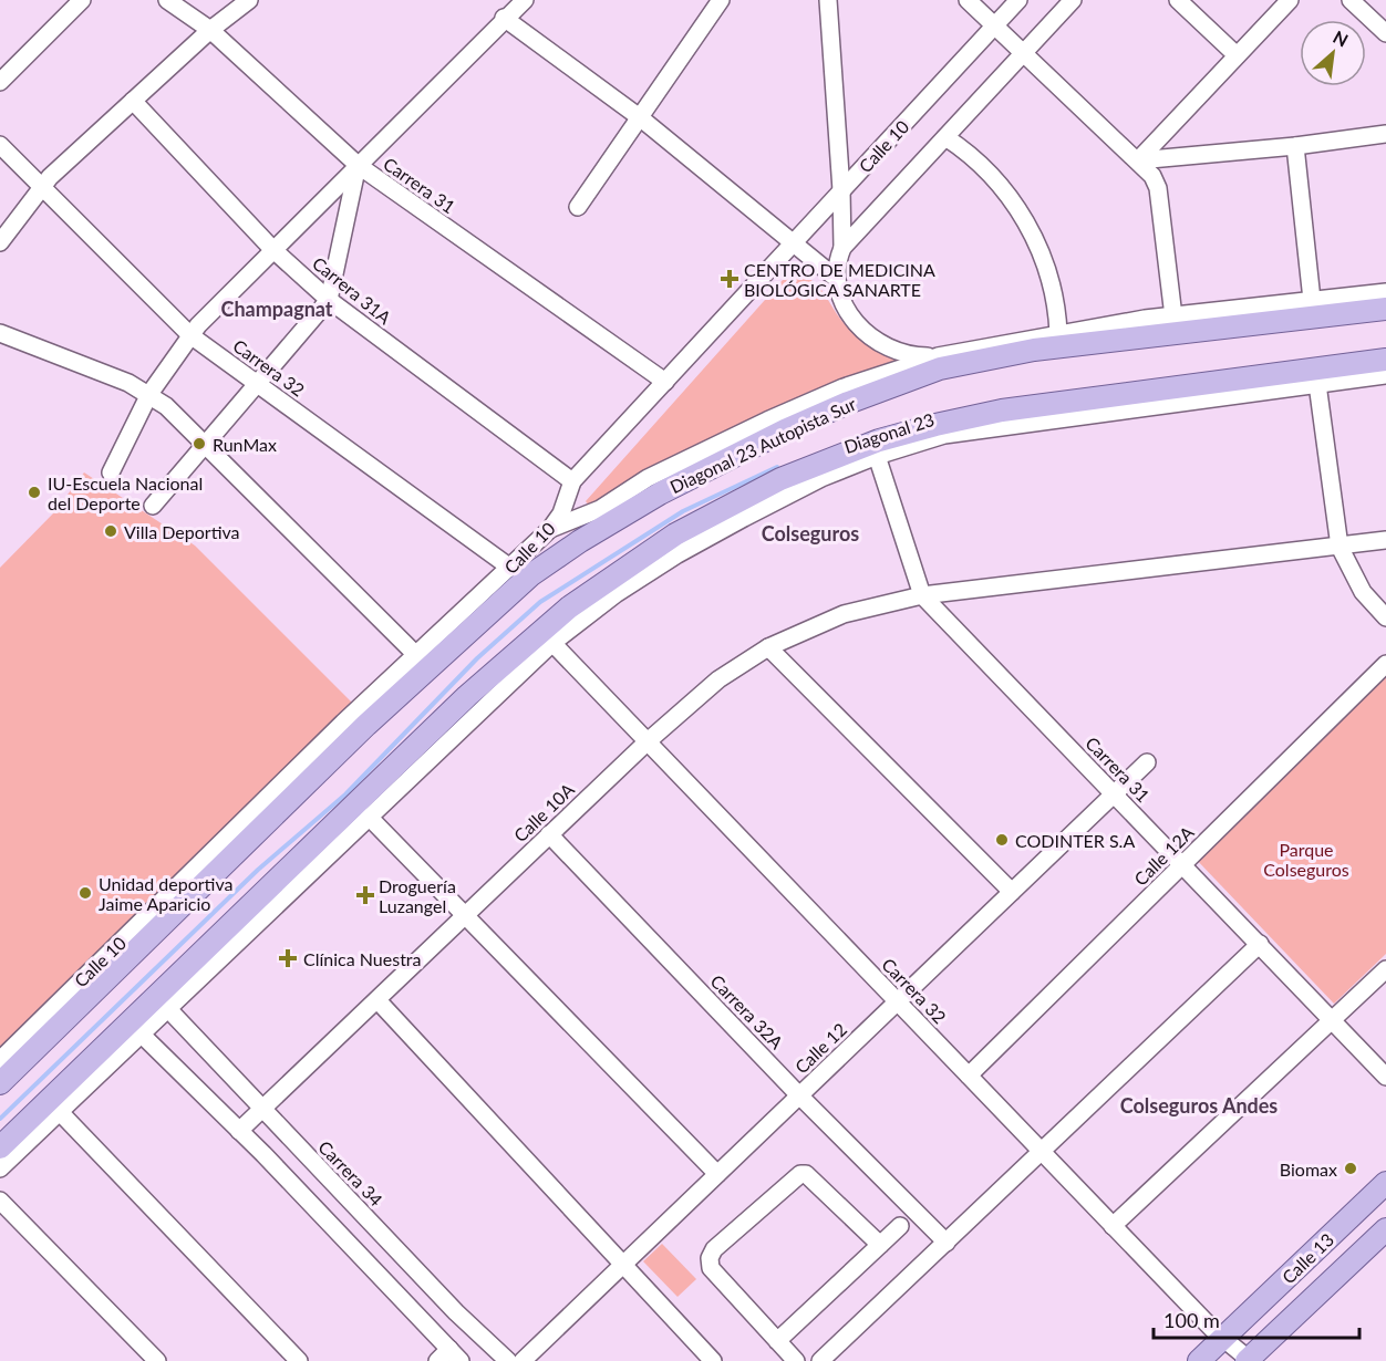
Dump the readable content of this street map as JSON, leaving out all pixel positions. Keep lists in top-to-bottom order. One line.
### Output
{"streets":{"main road":["Calle 10","Diagonal 23 Autopista Sur","Calle 13"],"street":["Carrera 31","Carrera 31A","Carrera 32","Diagonal 23","Calle 10A","Calle 12A","Carrera 32A","Calle 12","Carrera 34"]},"crossings":[["Calle 10","Carrera 31"],["Calle 10","Carrera 31A"],["Calle 10","Carrera 32"],["Calle 10","Diagonal 23 Autopista Sur"],["Carrera 31","Diagonal 23"],["Carrera 31","Calle 10A"],["Carrera 31","Calle 12A"],["Carrera 31","Calle 12"],["Carrera 32","Diagonal 23"],["Carrera 32","Calle 10A"],["Carrera 32","Calle 12A"],["Carrera 32","Calle 12"],["Carrera 32","Calle 13"],["Calle 10A","Carrera 32A"],["Calle 10A","Carrera 34"],["Carrera 32A","Calle 12"]],"districts":["Champagnat","Colseguros","Colseguros Andes"],"parks":["Parque Colseguros"],"places":{"health":["CENTRO DE MEDICINA BIOLÓGICA SANARTE","Droguería Luzangel","Clínica Nuestra"],"other":["RunMax","IU-Escuela Nacional del Deporte","Villa Deportiva","CODINTER S.A","Unidad deportiva Jaime Aparicio","Biomax"]},"scale_bar":"100 m","north":"top right"}
